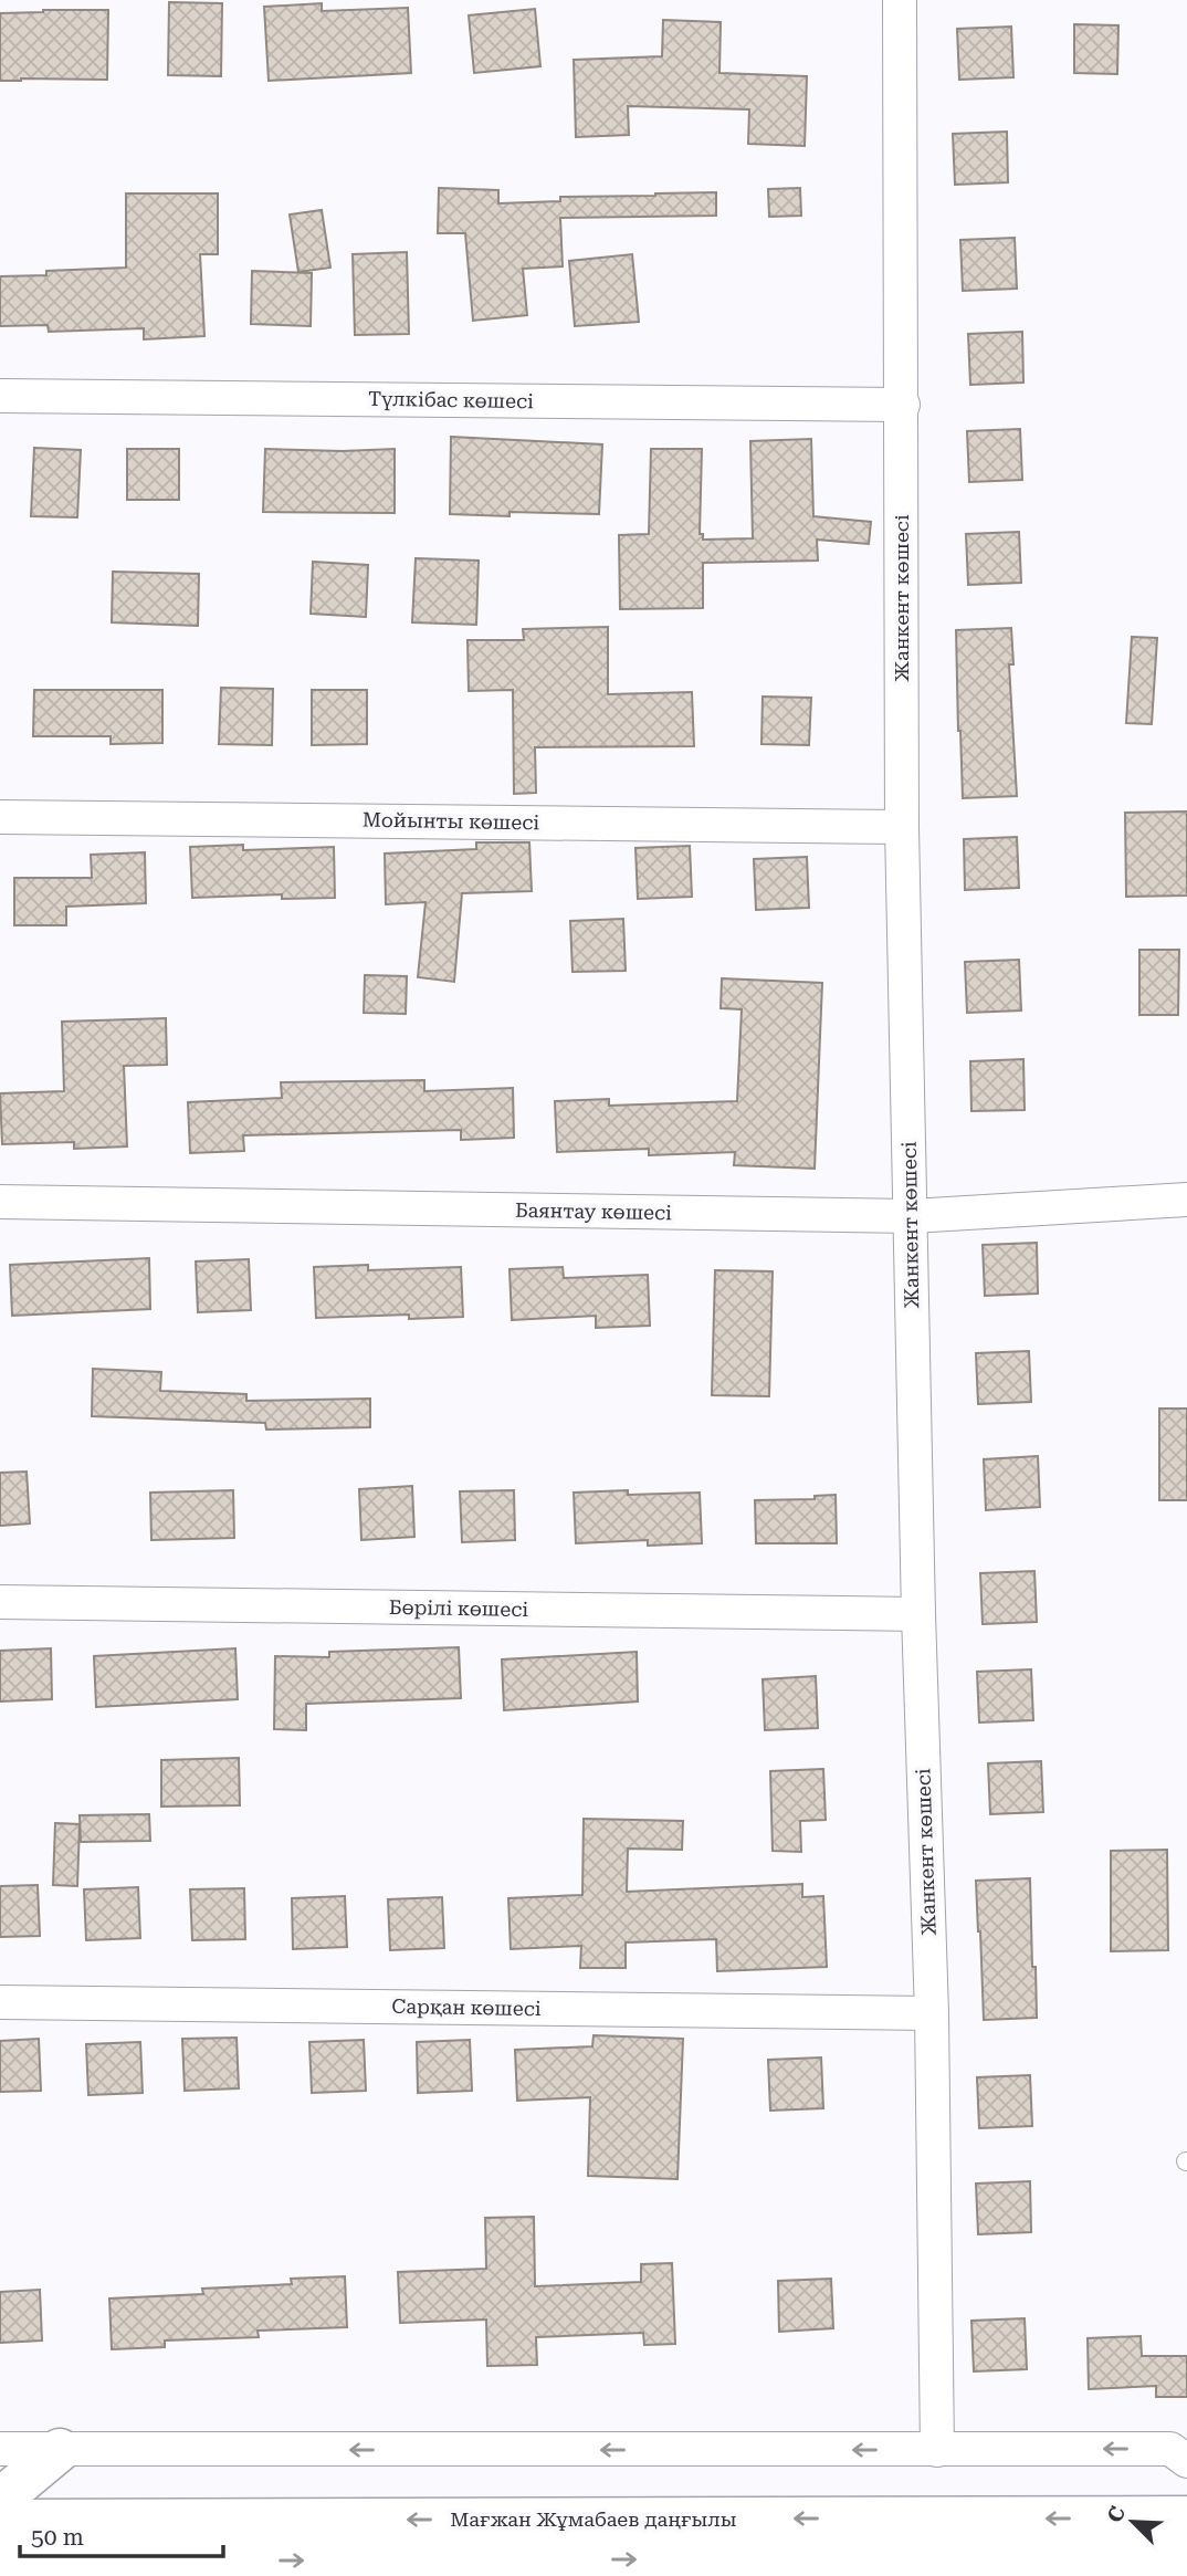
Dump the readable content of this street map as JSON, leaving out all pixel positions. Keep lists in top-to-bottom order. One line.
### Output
{"streets":{"main road":["Мағжан Жұмабаев даңғылы"],"street":["Түлкібас көшесі","Жанкент көшесі","Мойынты көшесі","Баянтау көшесі","Бөрілі көшесі","Сарқан көшесі"]},"crossings":[["Түлкібас көшесі","Жанкент көшесі"],["Жанкент көшесі","Мойынты көшесі"],["Жанкент көшесі","Баянтау көшесі"],["Жанкент көшесі","Бөрілі көшесі"],["Жанкент көшесі","Сарқан көшесі"]],"scale_bar":"50 m","north":"top left"}
